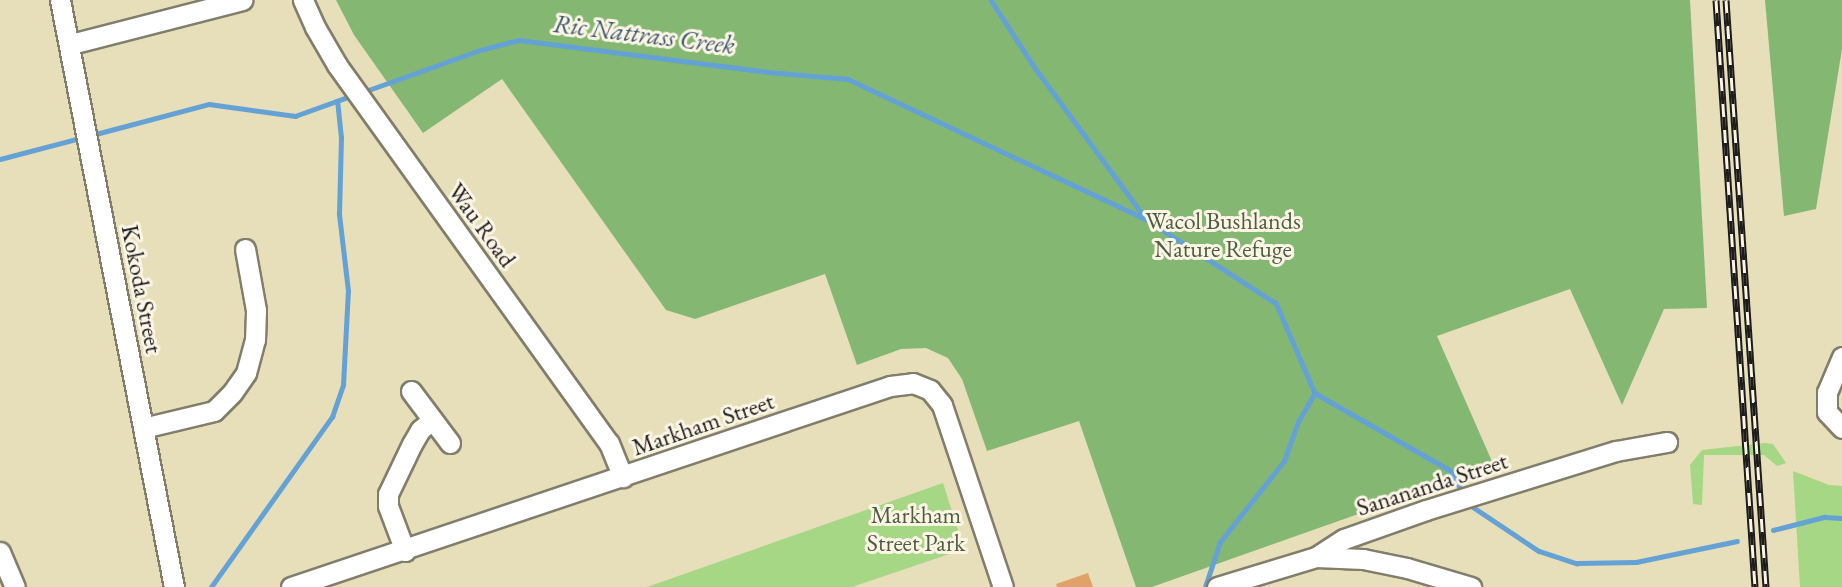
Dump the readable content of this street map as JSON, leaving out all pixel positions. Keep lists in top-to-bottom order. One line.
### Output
{"streets":{"street":["Wau Road","Kokoda Street","Markham Street","Sanananda Street"]},"crossings":[["Wau Road","Markham Street"]],"water":["Ric Nattrass Creek"],"parks":["Wacol Bushlands Nature Refuge","Markham Street Park"]}
